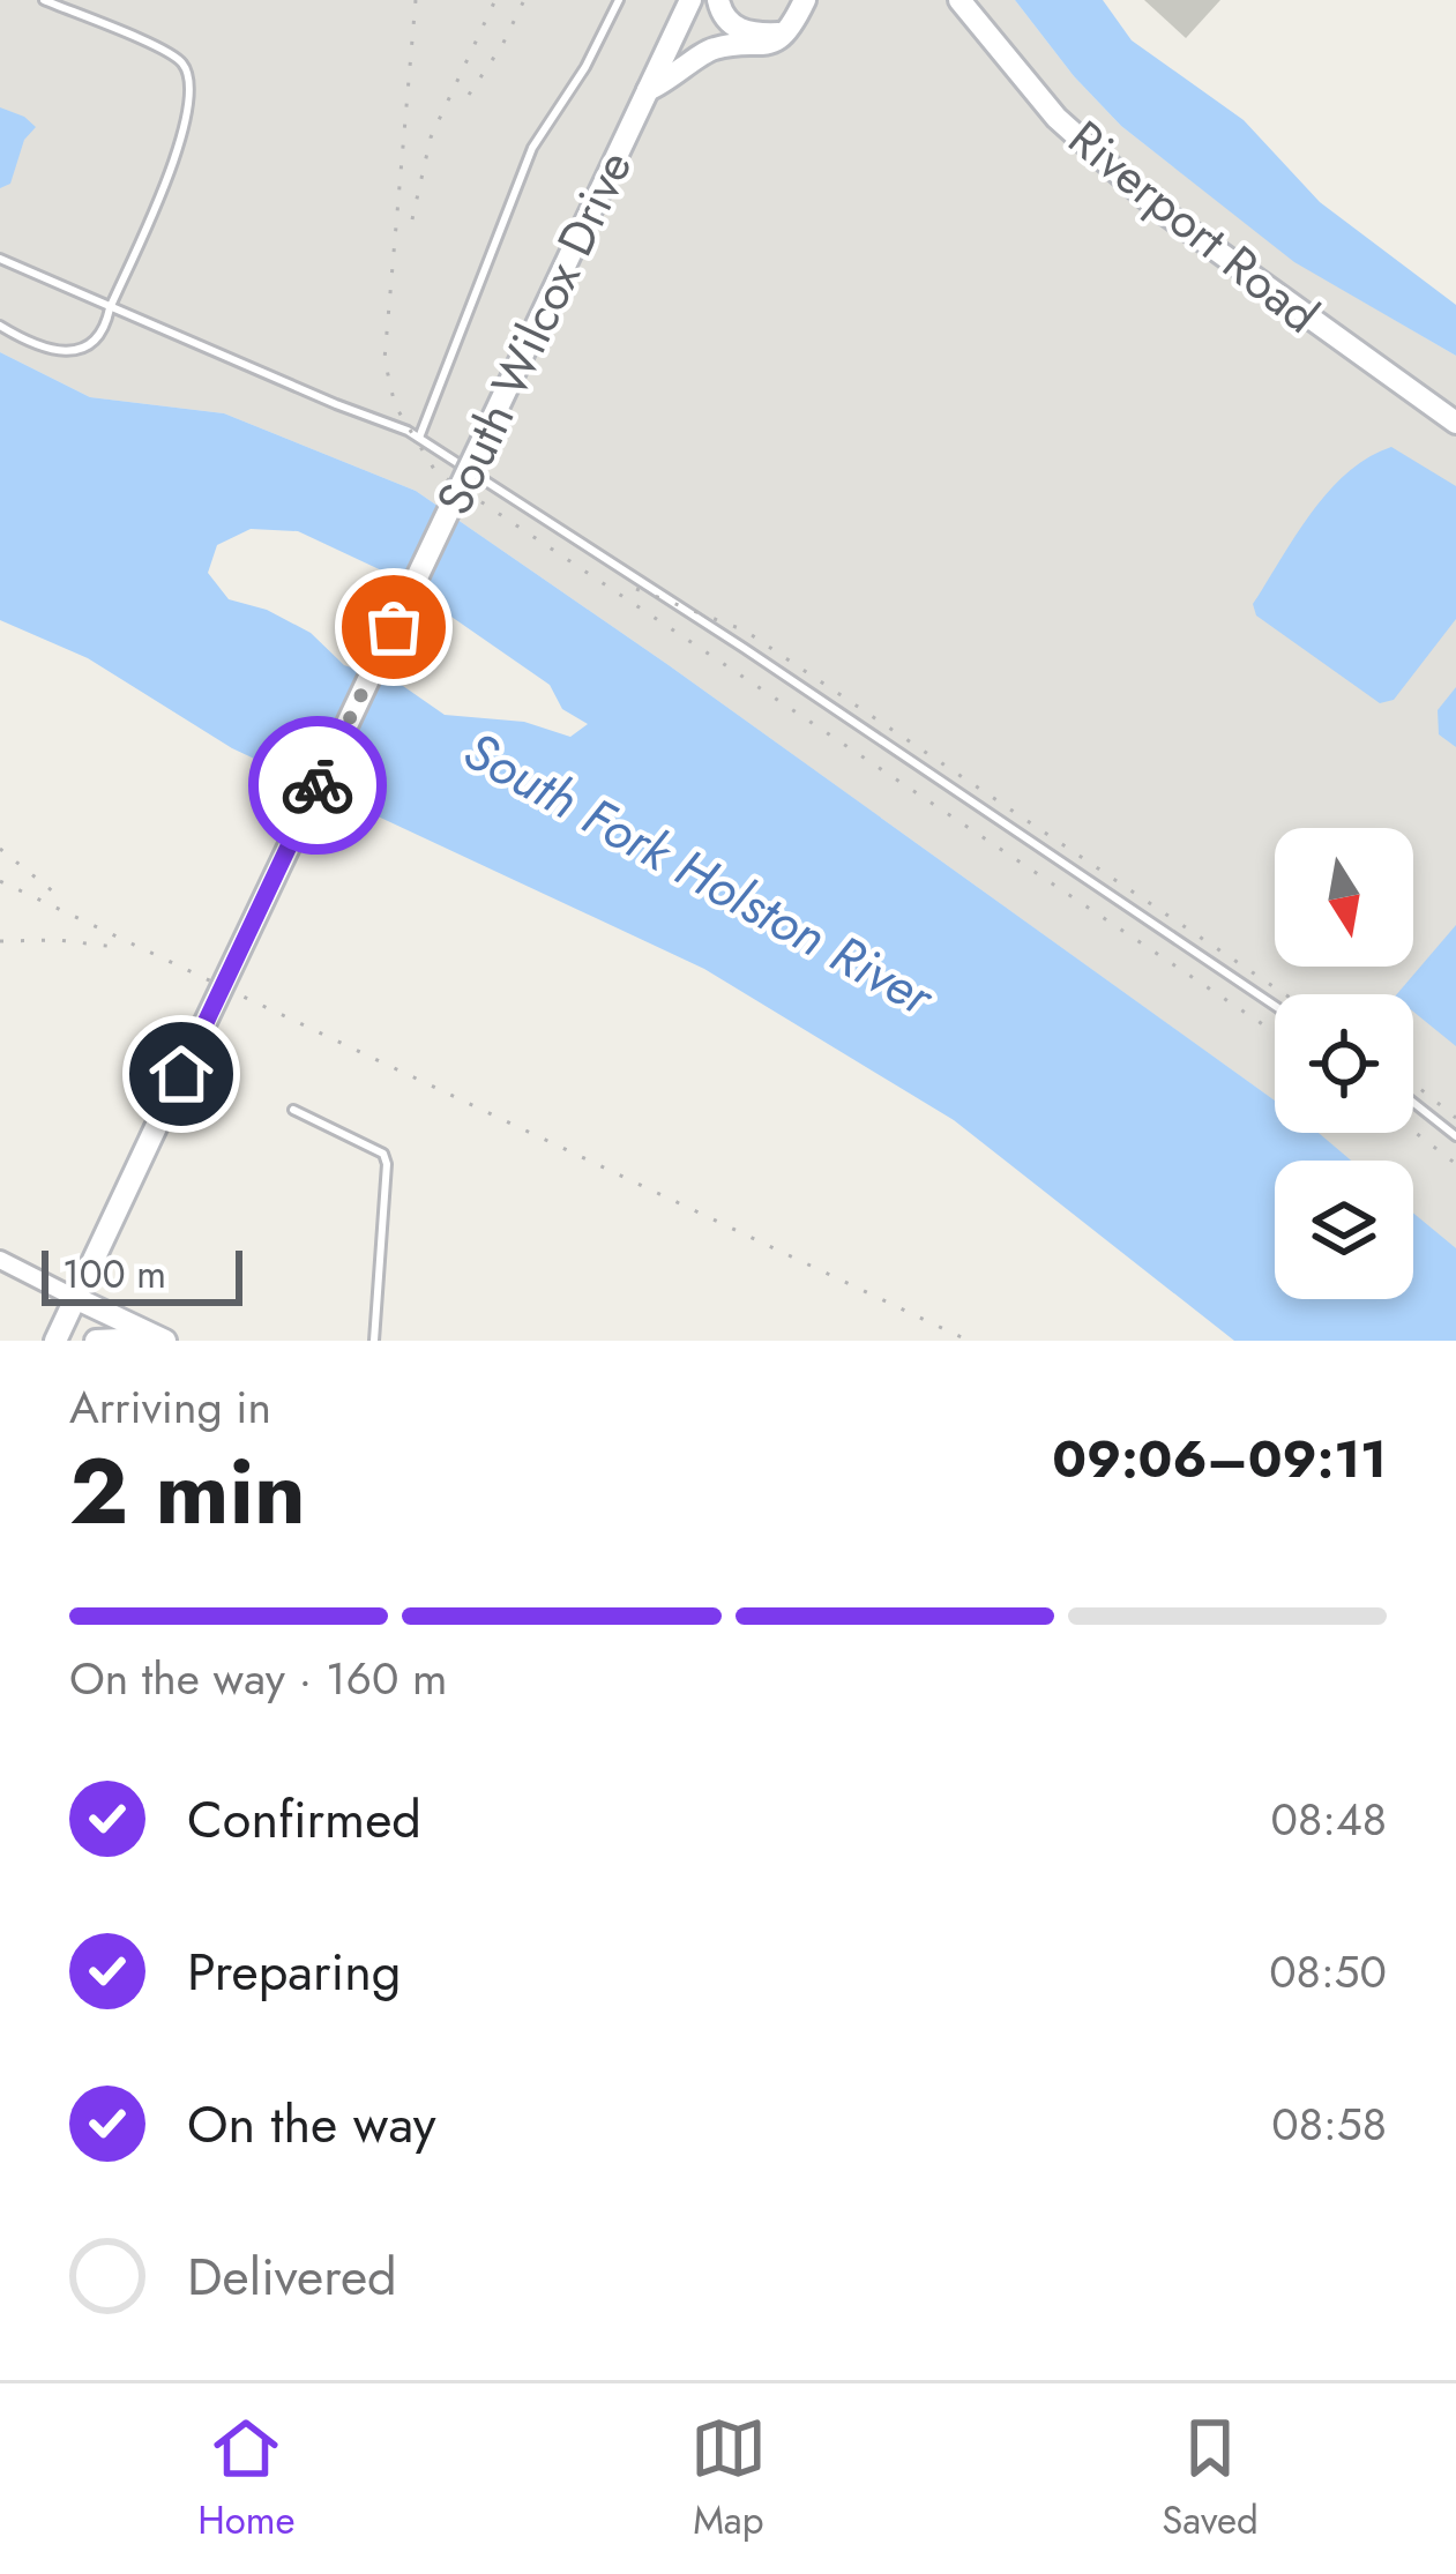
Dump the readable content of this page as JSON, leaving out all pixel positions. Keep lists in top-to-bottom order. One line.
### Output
{"streets":{"main road":["Riverport Road","South Wilcox Drive"]},"water":["South Fork Holston River"],"scale_bar":"100 m","north":"bottom","page":{"scale":"100 m","heading":["2 min","Arriving in","09:06–09:11"],"bar":"On the way · 160 m","list":[["Confirmed","08:48"],["Preparing","08:50"],["On the way","08:58"],"Delivered"],"tabs":["Home","Map","Saved"]}}
